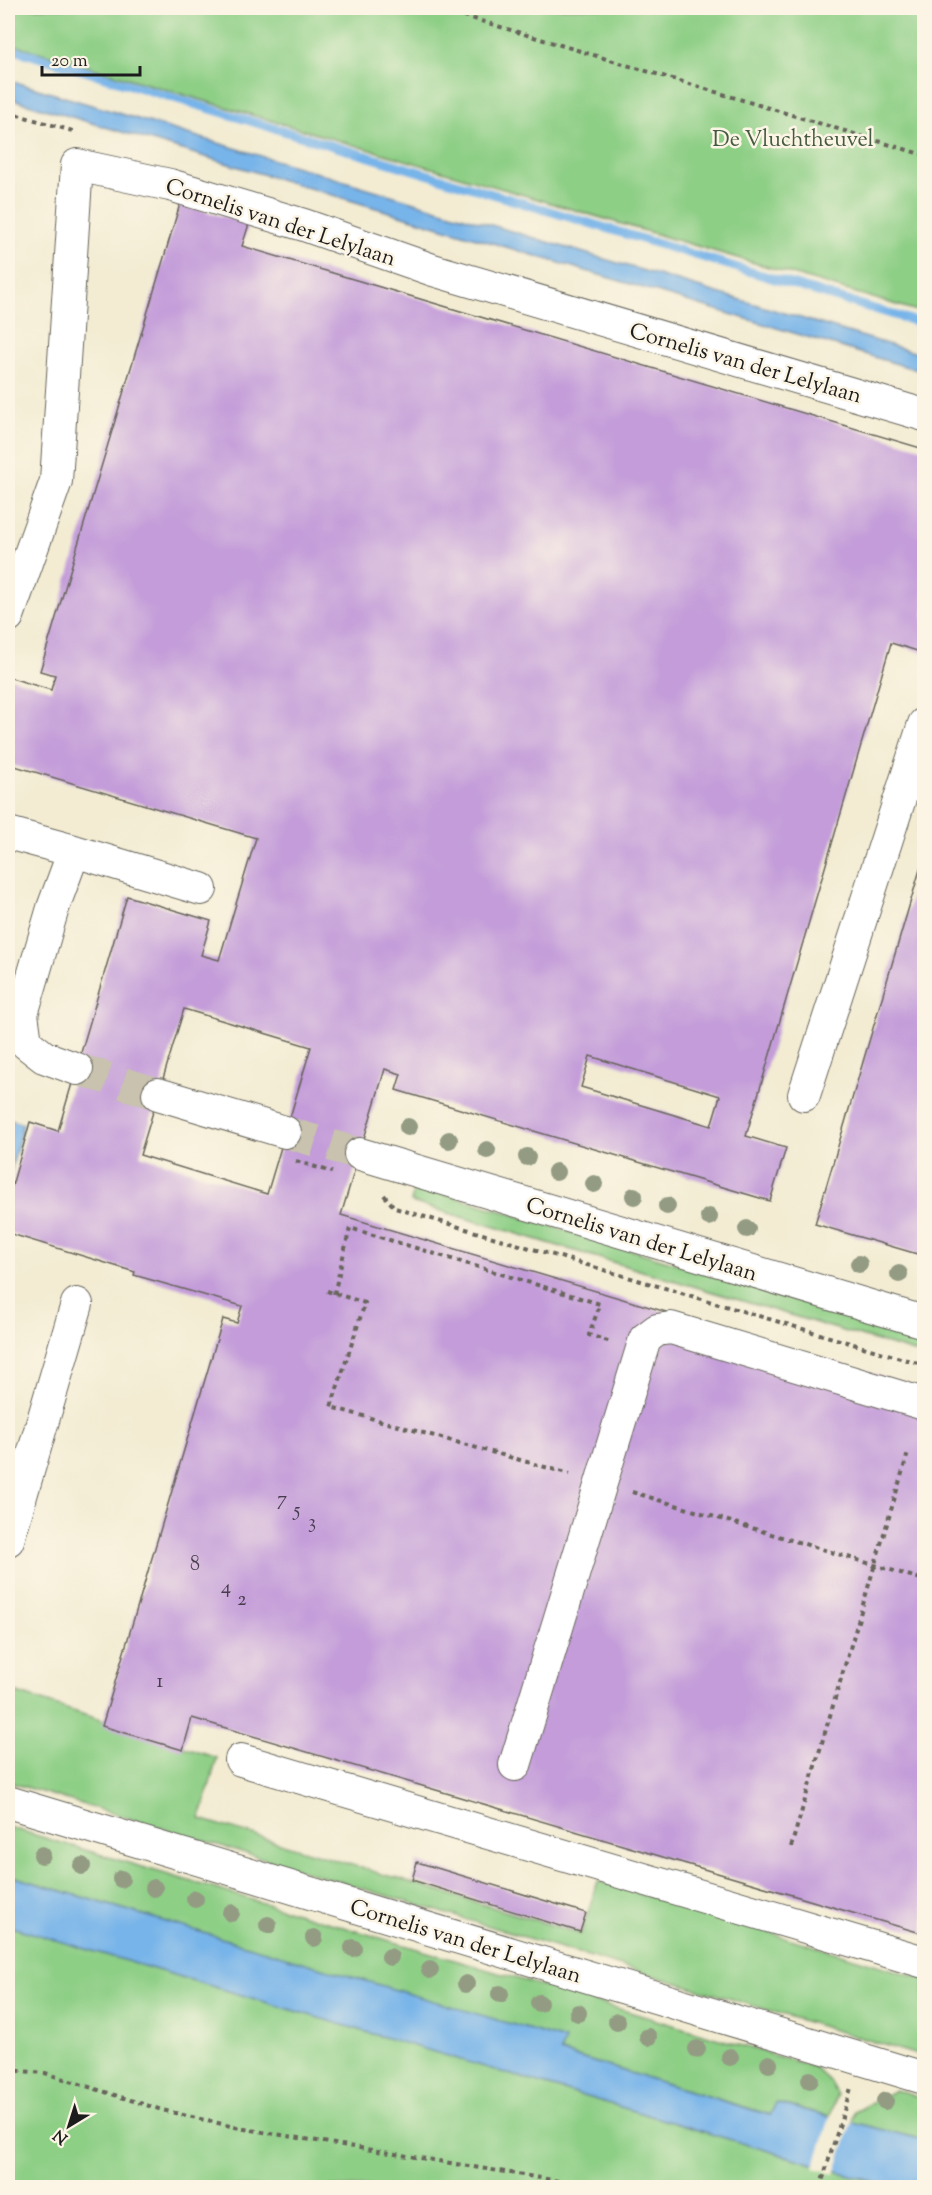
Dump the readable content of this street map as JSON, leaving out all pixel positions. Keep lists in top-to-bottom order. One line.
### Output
{"streets":{"street":["Cornelis van der Lelylaan"]},"parks":["De Vluchtheuvel"],"house_numbers":["7","5","3","8","4","2","1"],"scale_bar":"20 m","north":"bottom left"}
